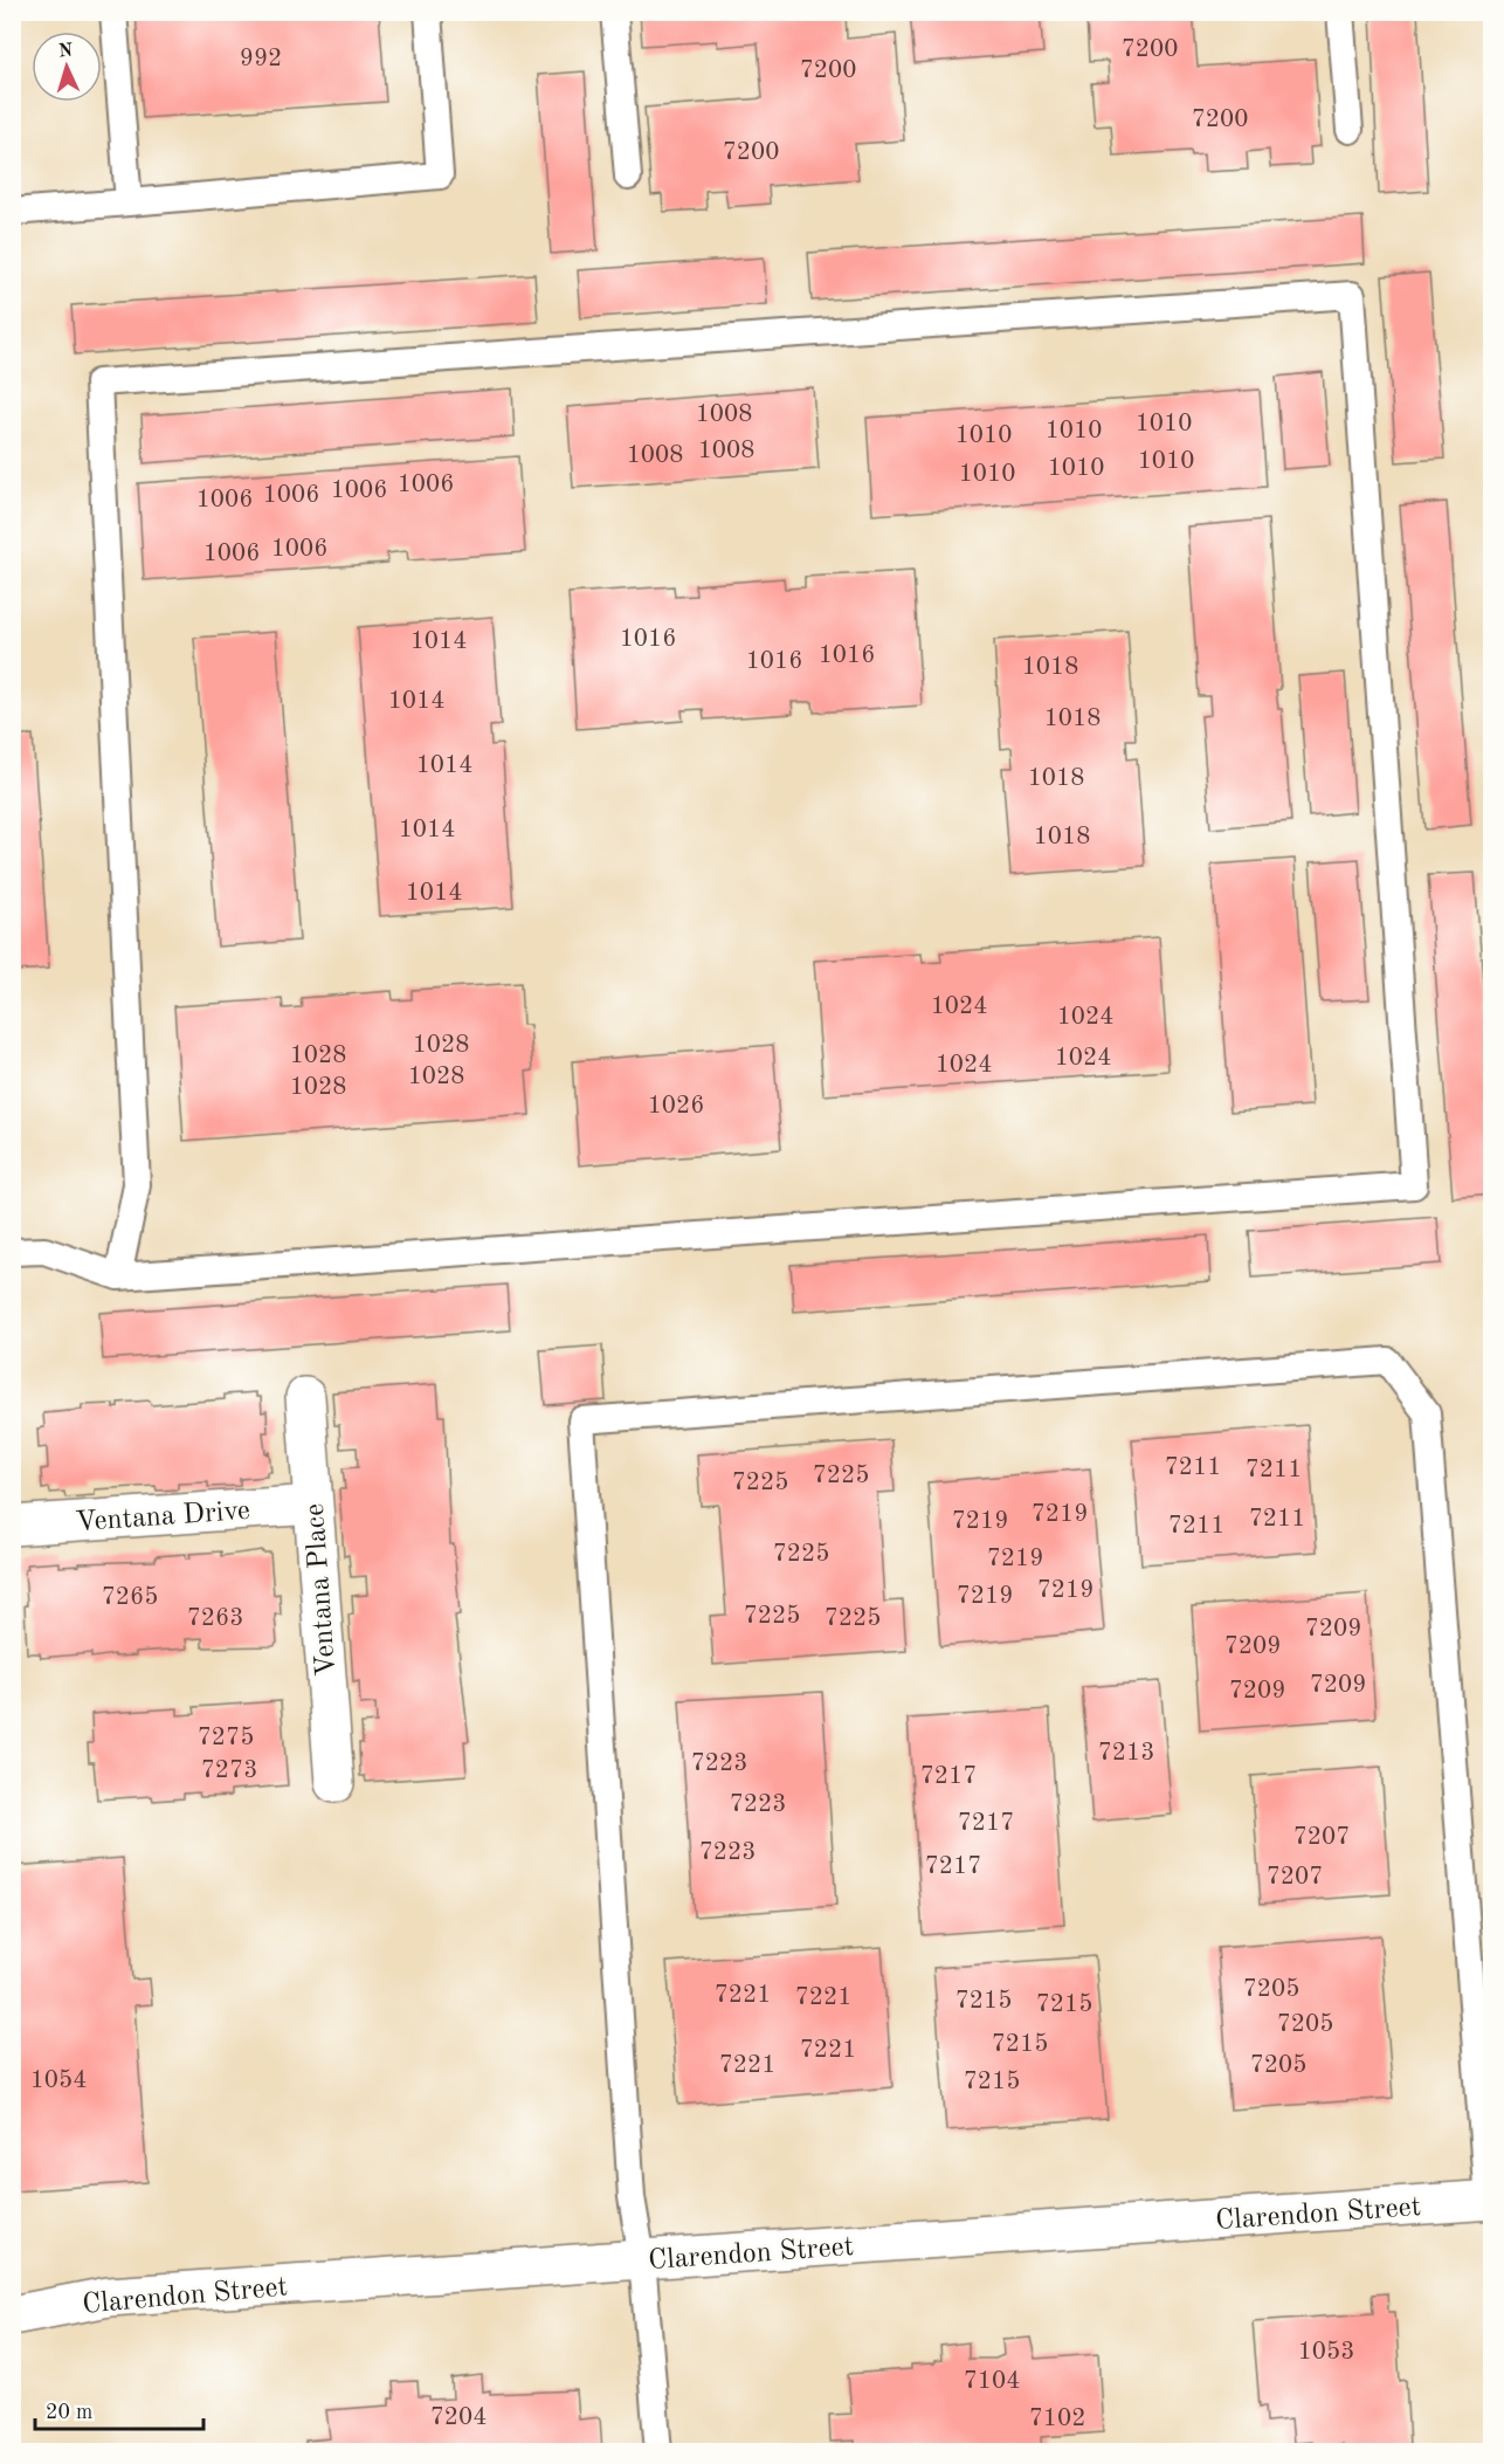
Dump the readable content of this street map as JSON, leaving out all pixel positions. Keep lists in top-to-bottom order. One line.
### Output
{"streets":{"street":["Ventana Drive","Ventana Place","Clarendon Street"]},"crossings":[["Ventana Drive","Ventana Place"]],"house_numbers":["7200","992","7200","7200","7200","1008","1010","1010","1010","1008","1008","1010","1010","1010","1006","1006","1006","1006","1006","1006","1016","1014","1016","1016","1018","1014","1018","1014","1018","1014","1018","1014","1024","1024","1028","1028","1024","1024","1028","1028","1026","7211","7211","7225","7225","7219","7211","7219","7211","7225","7219","7219","7219","7265","7225","7263","7225","7209","7209","7209","7209","7275","7213","7223","7273","7217","7223","7217","7207","7223","7217","7207","7205","7221","7221","7215","7215","7205","7215","7221","7221","7205","1054","7215","1053","7104","7204","7102"],"scale_bar":"20 m","north":"top"}
